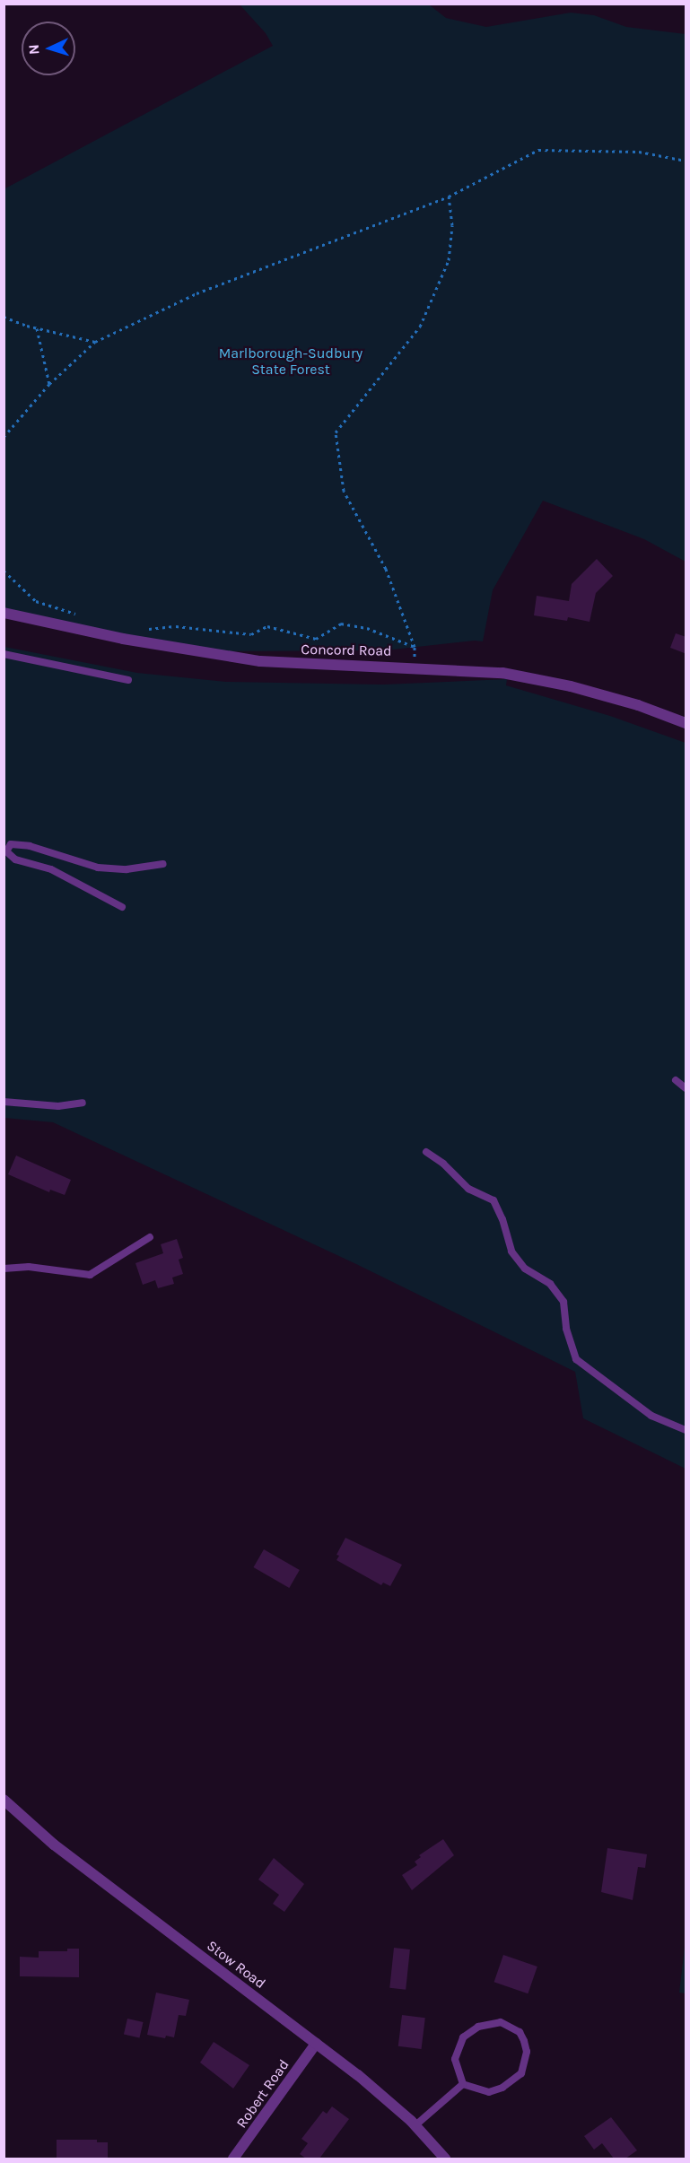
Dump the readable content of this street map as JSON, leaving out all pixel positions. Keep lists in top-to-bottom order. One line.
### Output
{"streets":{"street":["Concord Road","Stow Road","Robert Road"]},"crossings":[["Stow Road","Robert Road"]],"parks":["Marlborough-Sudbury State Forest"],"north":"left"}
